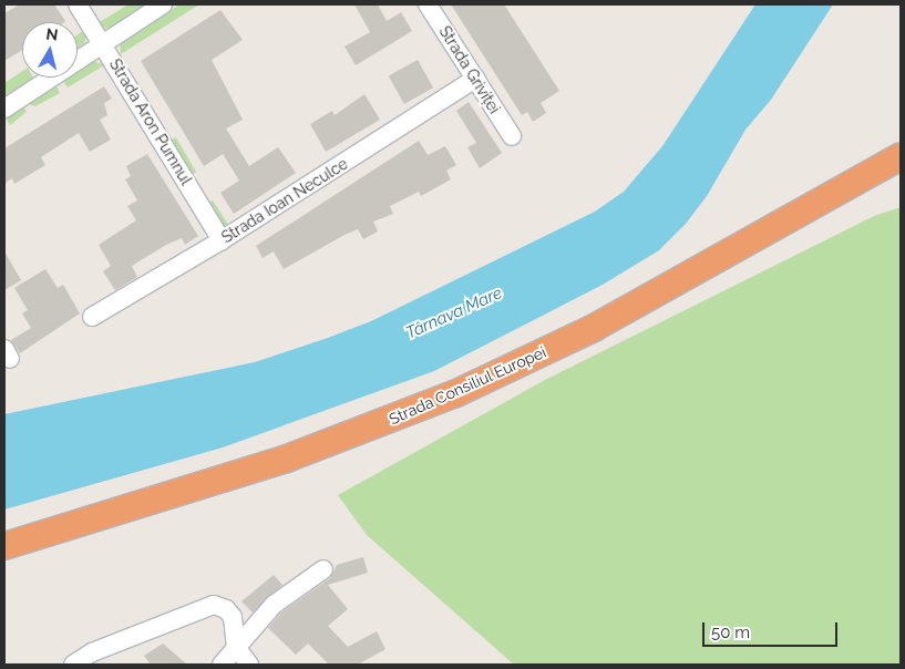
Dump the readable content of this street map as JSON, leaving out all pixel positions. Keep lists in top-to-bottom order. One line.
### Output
{"streets":{"highway":["Strada Consiliul Europei"],"street":["Strada Griviței","Strada Aron Pumnul","Strada Ioan Neculce"]},"crossings":[["Strada Griviței","Strada Ioan Neculce"],["Strada Aron Pumnul","Strada Ioan Neculce"]],"water":["Târnava Mare"],"scale_bar":"50 m","north":"top"}
